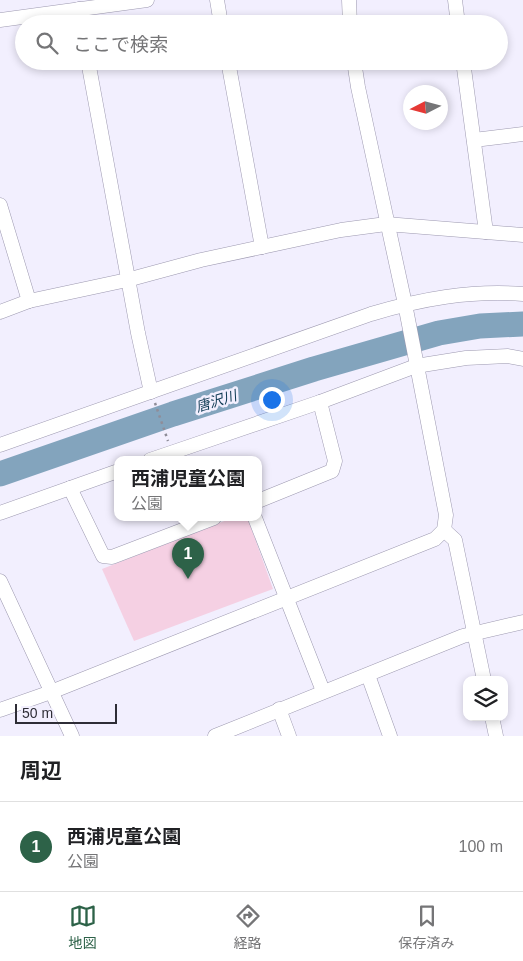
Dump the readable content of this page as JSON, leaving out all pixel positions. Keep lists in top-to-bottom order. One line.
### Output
{"water":["唐沢川"],"scale_bar":"50 m","north":"left","page":{"search":"ここで検索","popup":["西浦児童公園","公園"],"pins":"1","scale":"50 m","heading":"周辺","list":[{"mark":"1","name":"西浦児童公園","note":"公園","value":"100 m"}],"nav":["地図","経路","保存済み"]}}
